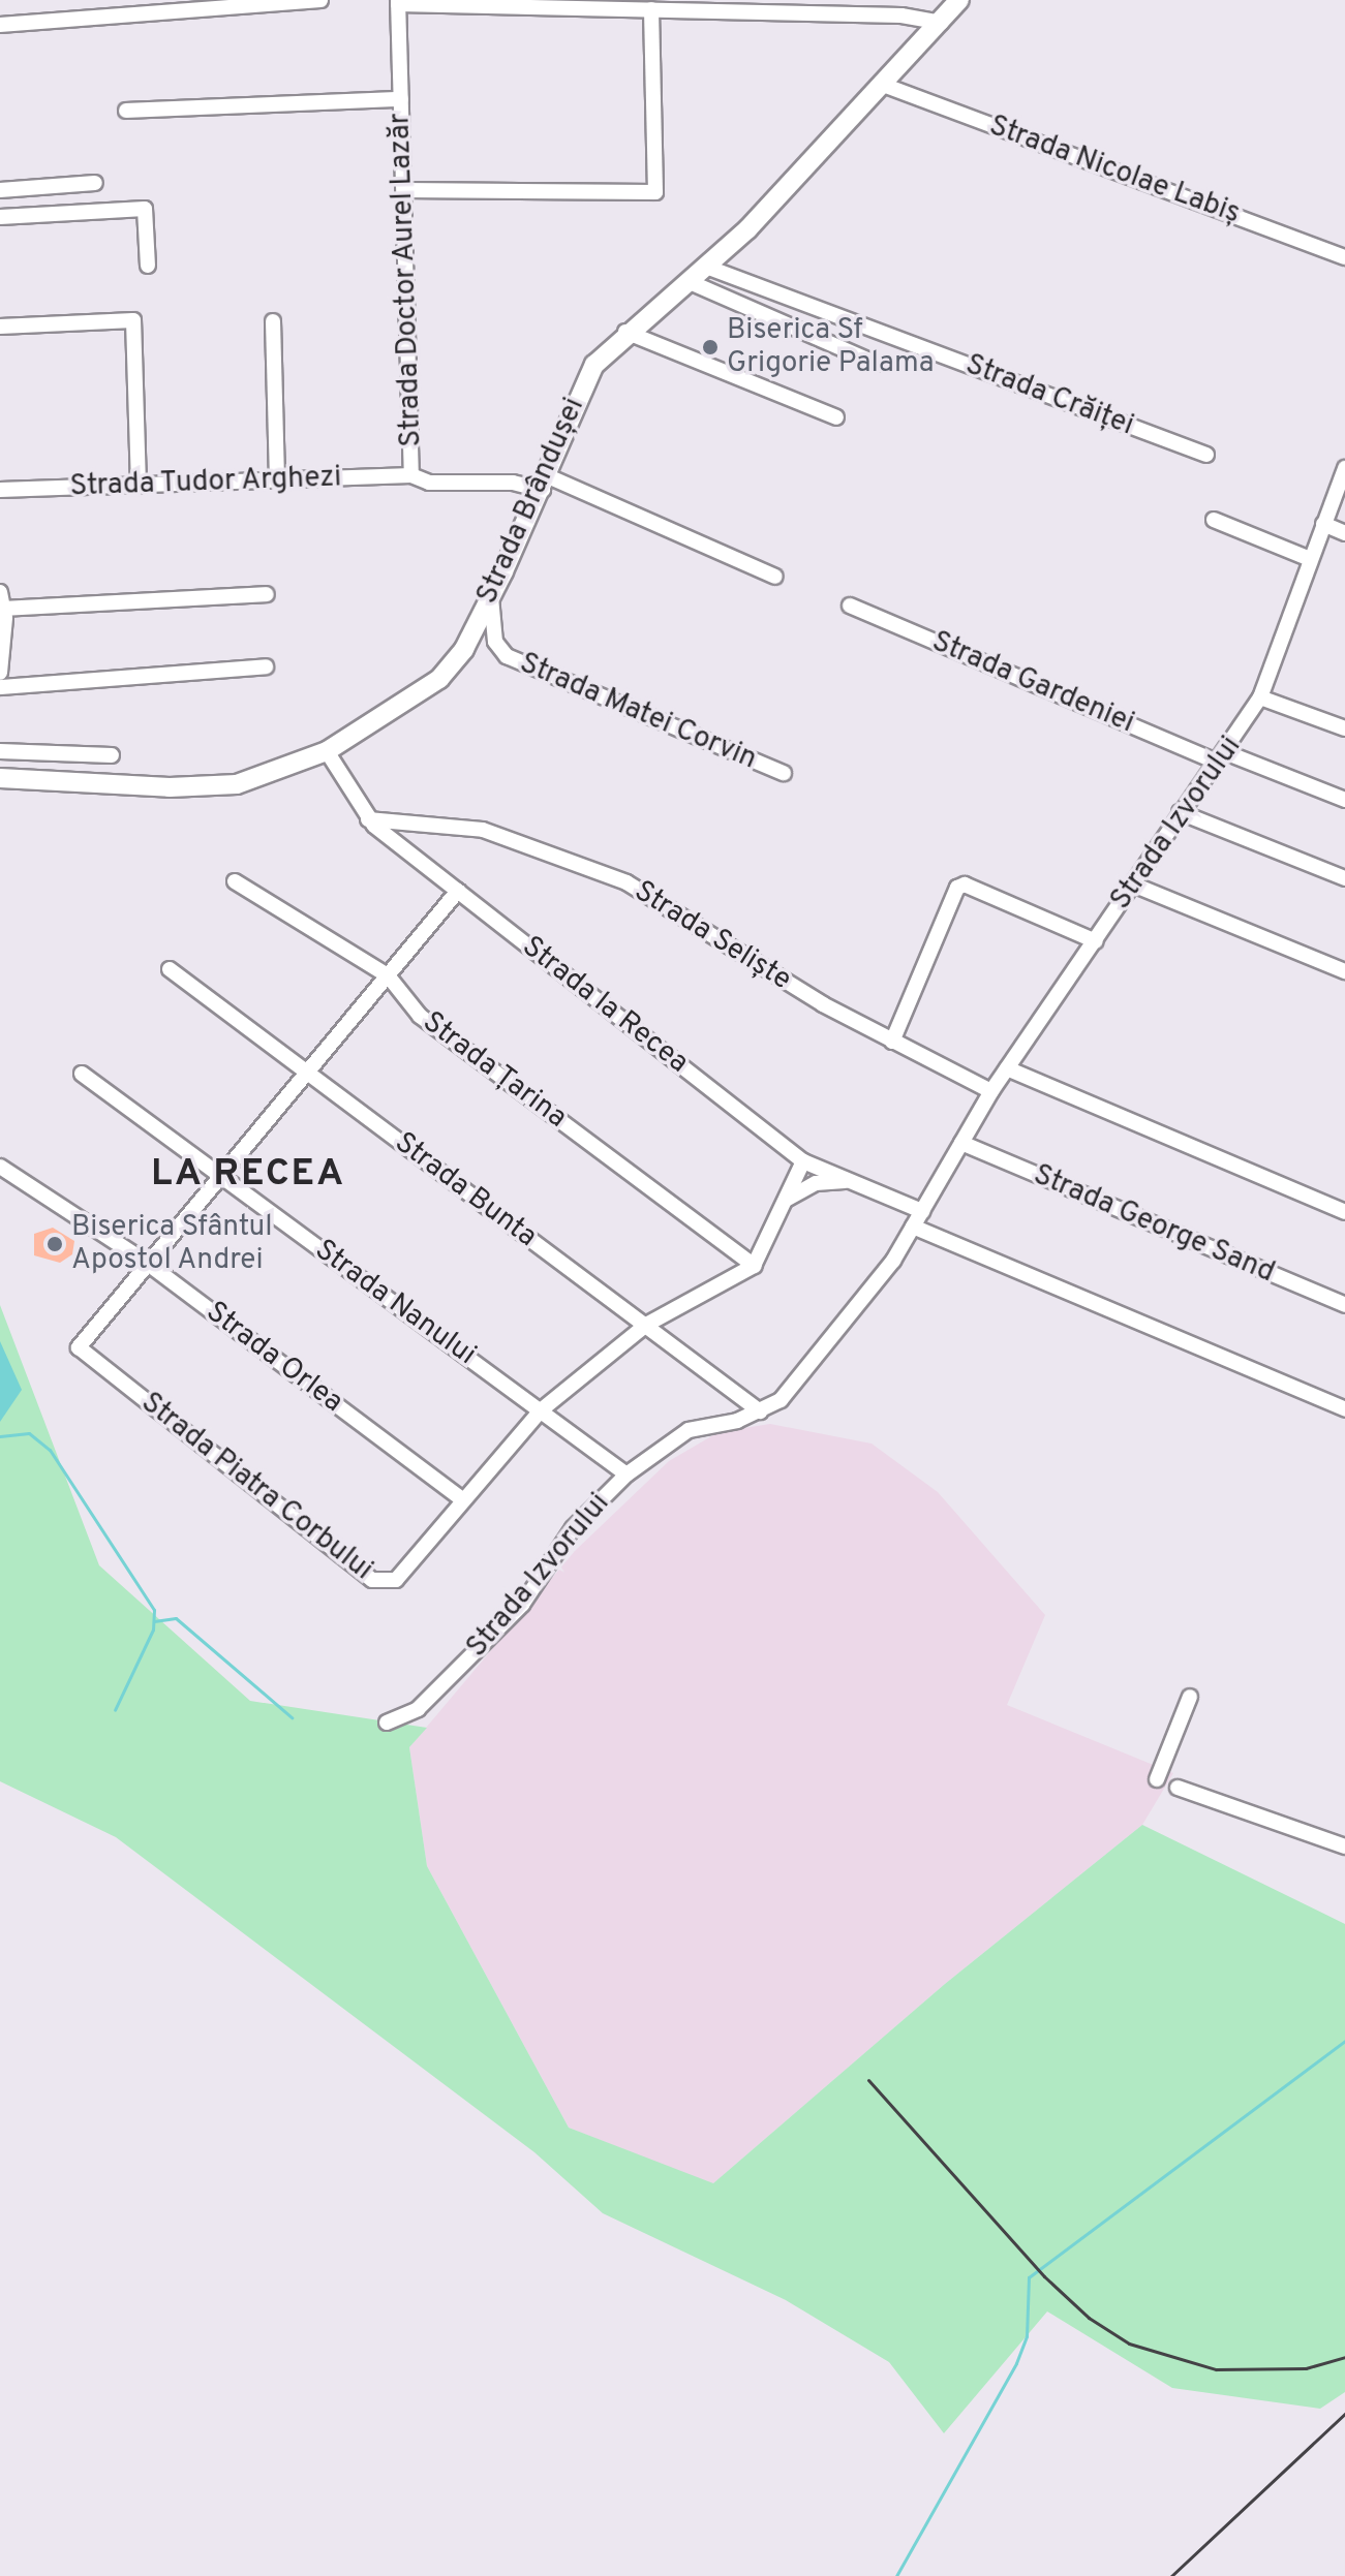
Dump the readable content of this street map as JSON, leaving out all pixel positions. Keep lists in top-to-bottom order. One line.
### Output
{"streets":{"main road":["Strada Brândușei"],"street":["Strada Nicolae Labiș","Strada Doctor Aurel Lazăr","Strada Crăiței","Strada Tudor Arghezi","Strada Gardeniei","Strada Matei Corvin","Strada Izvorului","Strada Seliște","Strada la Recea","Strada Țarina","Strada Bunta","Strada George Sand","Strada Nanului","Strada Orlea","Strada Piatra Corbului"]},"crossings":[["Strada Nicolae Labiș","Strada Brândușei"],["Strada Doctor Aurel Lazăr","Strada Tudor Arghezi"],["Strada Doctor Aurel Lazăr","Strada Brândușei"],["Strada Crăiței","Strada Brândușei"],["Strada Brândușei","Strada Matei Corvin"],["Strada Brândușei","Strada la Recea"],["Strada Gardeniei","Strada Izvorului"],["Strada Izvorului","Strada Seliște"],["Strada Izvorului","Strada la Recea"],["Strada Izvorului","Strada Bunta"],["Strada Izvorului","Strada George Sand"],["Strada Izvorului","Strada Nanului"],["Strada Seliște","Strada la Recea"],["Strada Țarina","Strada Piatra Corbului"],["Strada Bunta","Strada Piatra Corbului"],["Strada Nanului","Strada Piatra Corbului"],["Strada Orlea","Strada Piatra Corbului"]],"districts":["LA RECEA"],"places":["Biserica Sf Grigorie Palama","Biserica Sfântul Apostol Andrei"]}
